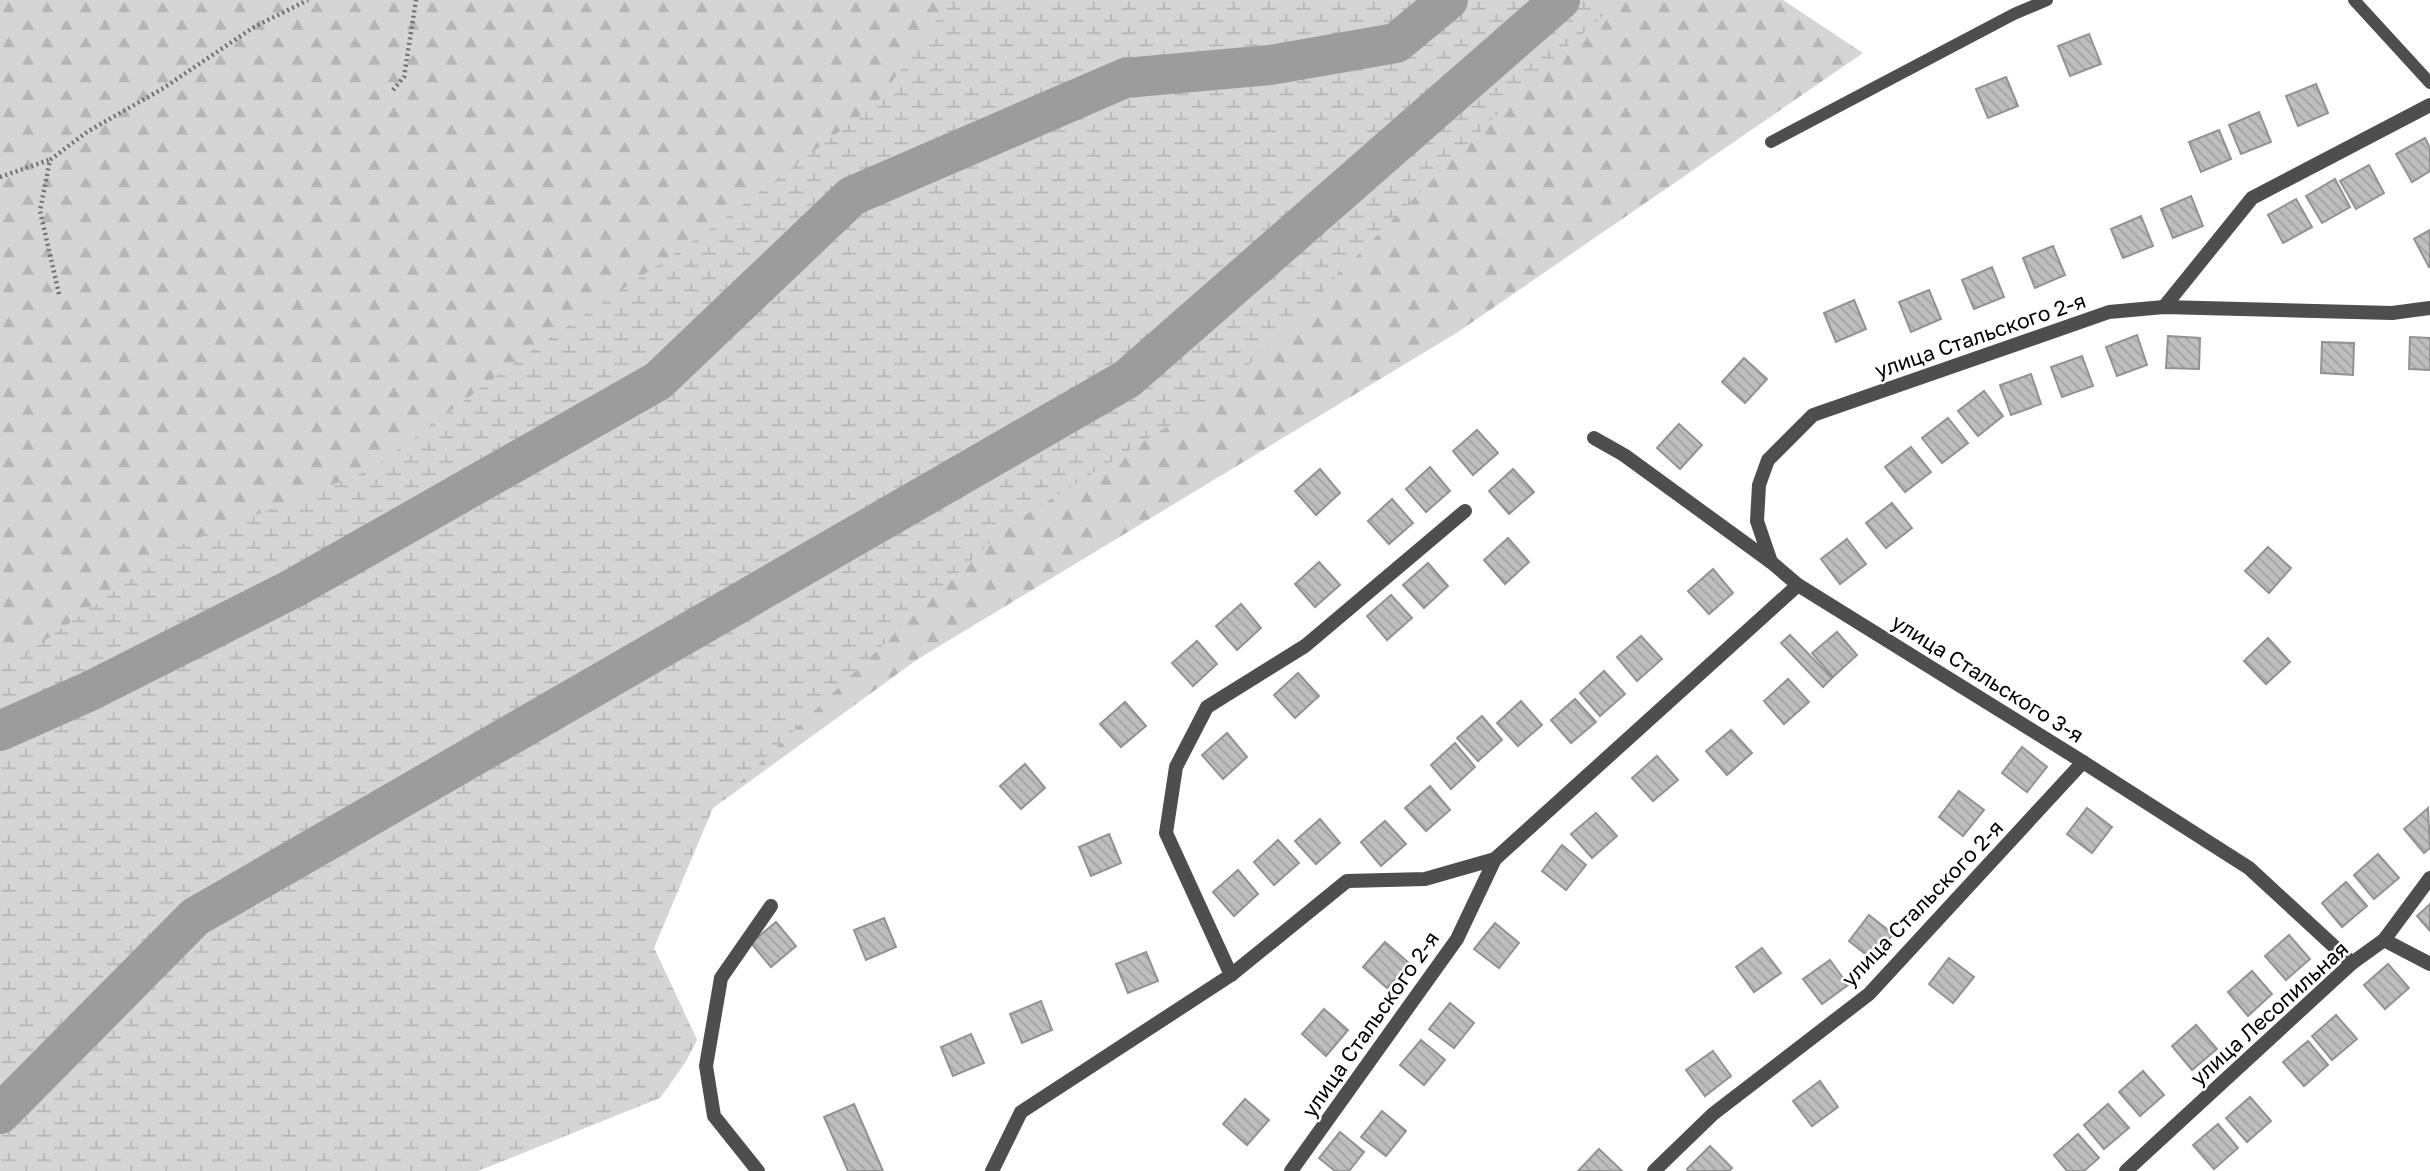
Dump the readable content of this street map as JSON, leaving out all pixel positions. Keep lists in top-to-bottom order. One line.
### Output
{"streets":{"street":["улица Стальского 2-я","улица Стальского 3-я","улица Лесопильная"]},"crossings":[["улица Стальского 2-я","улица Стальского 3-я"],["улица Стальского 3-я","улица Лесопильная"]]}
